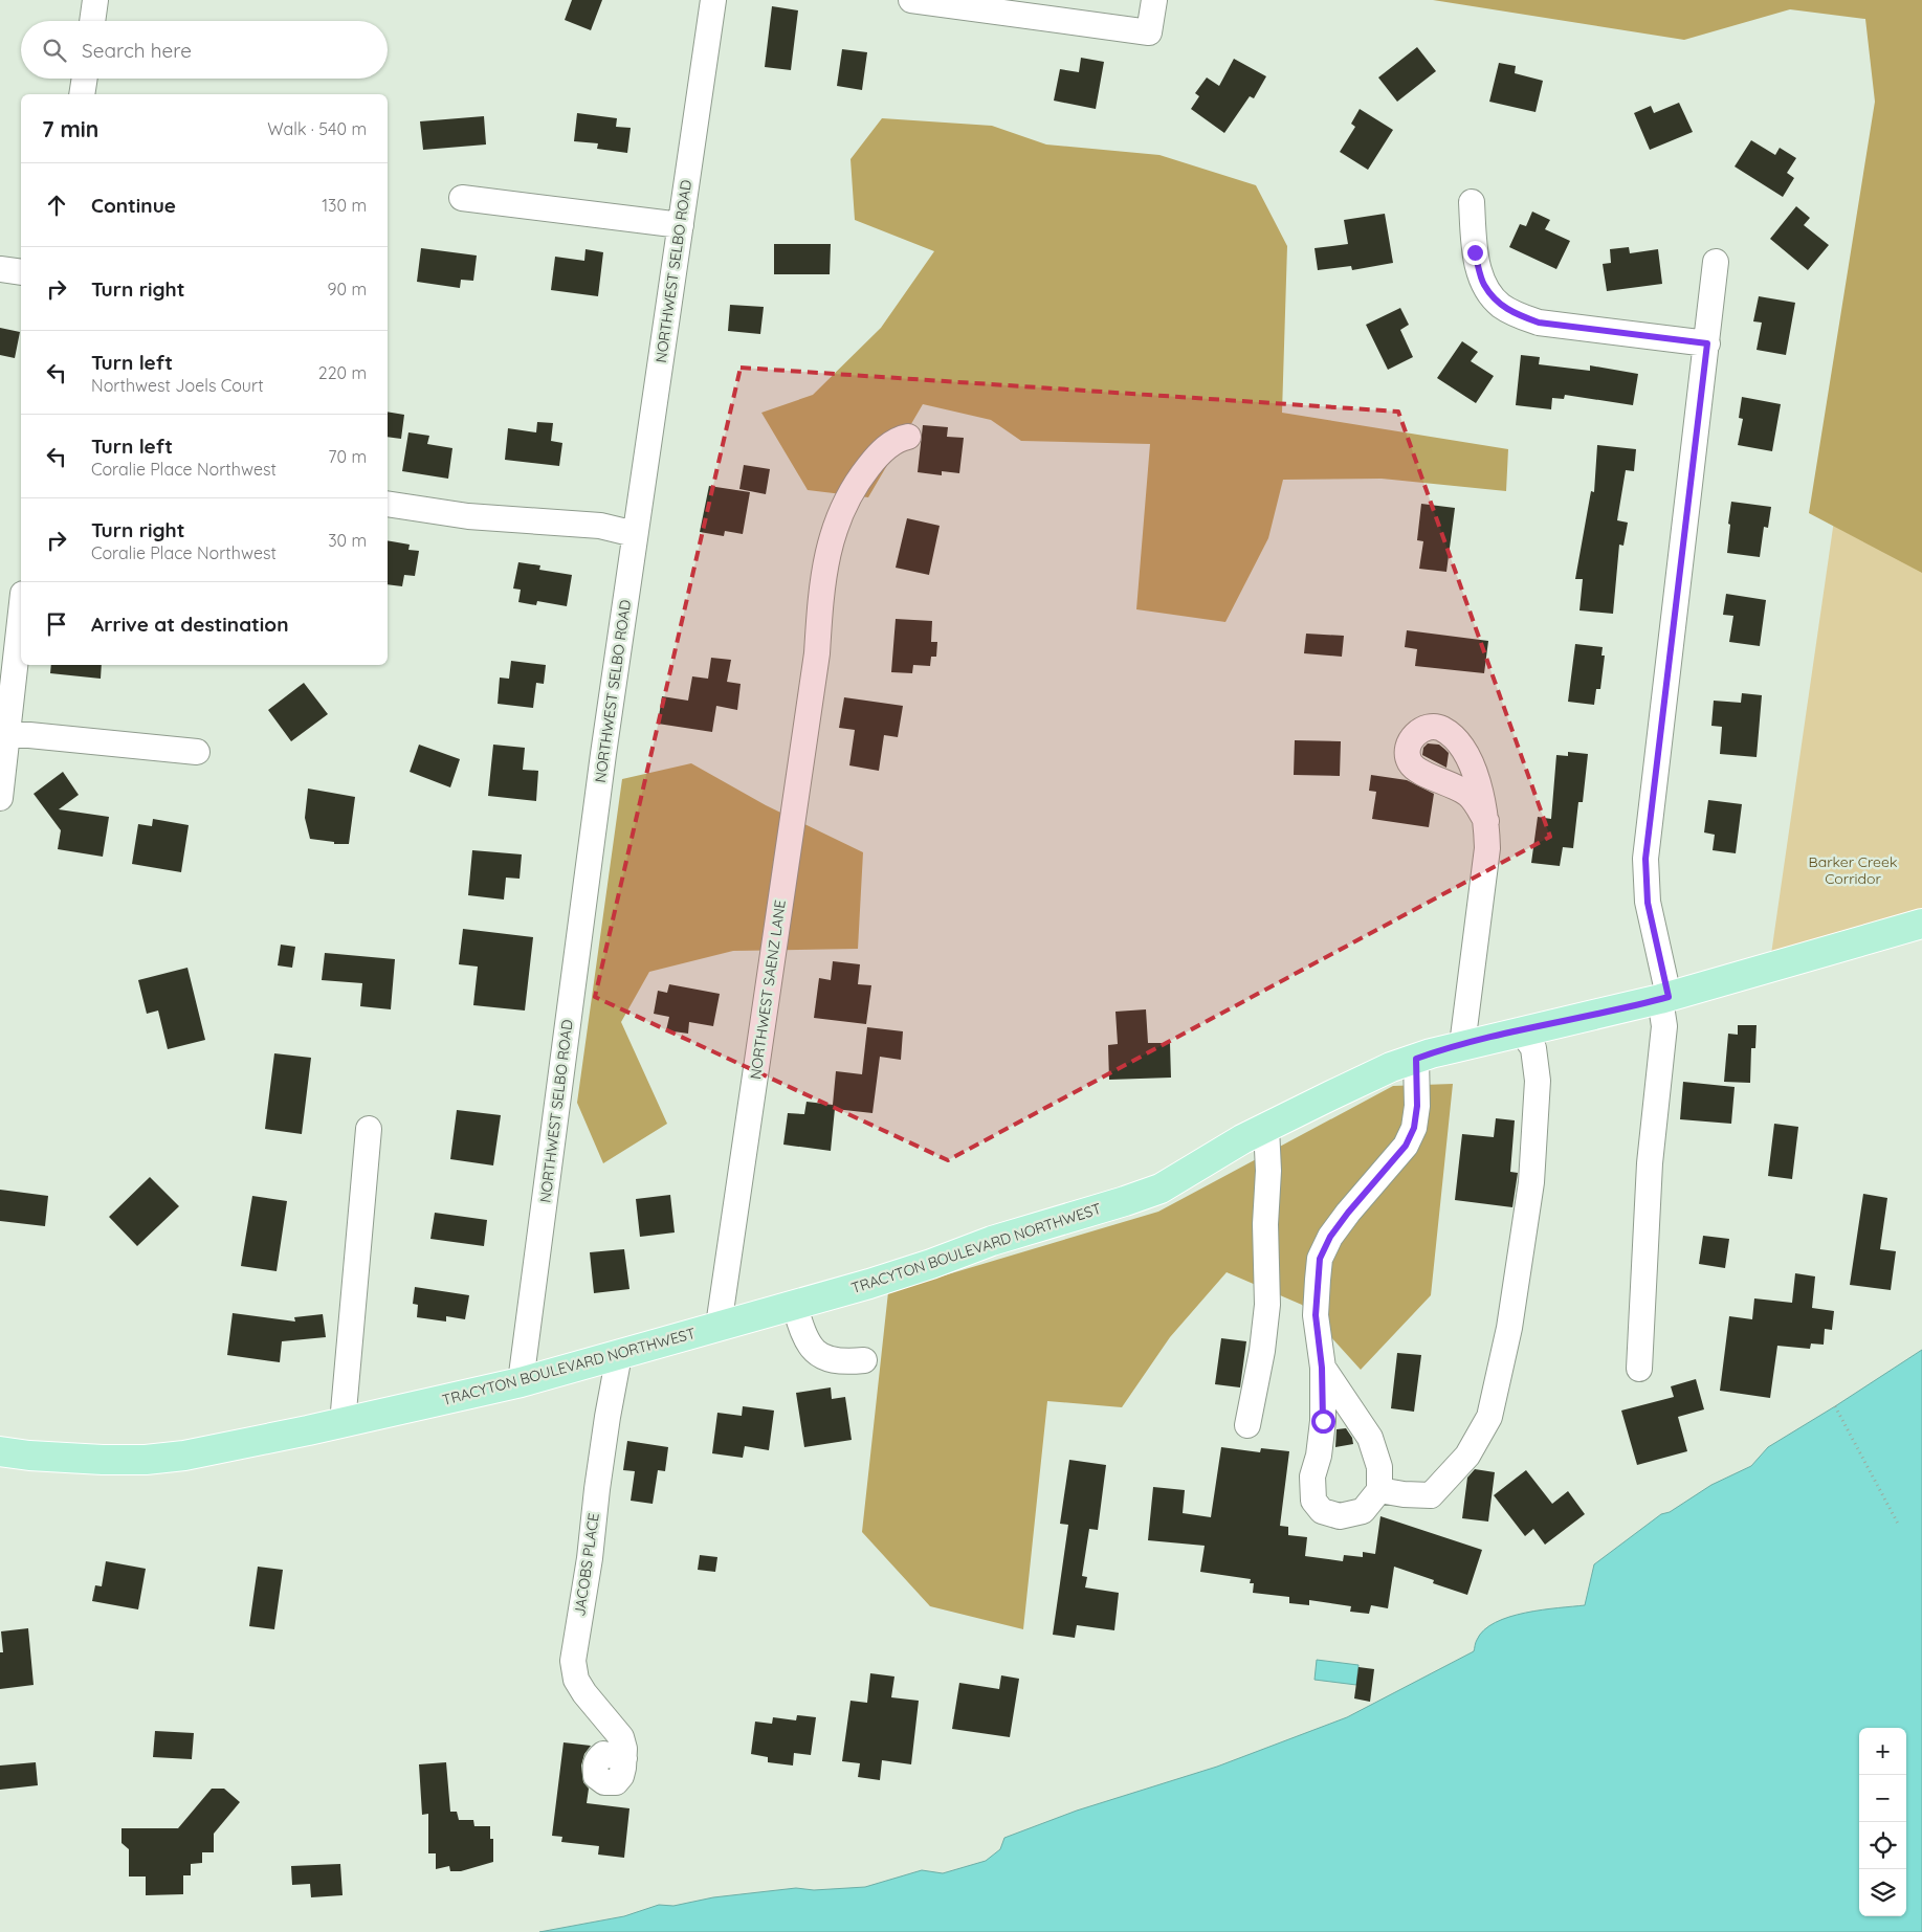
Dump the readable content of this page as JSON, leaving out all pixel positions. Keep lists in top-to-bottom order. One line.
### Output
{"streets":{"main road":["TRACYTON BOULEVARD NORTHWEST"],"street":["NORTHWEST SELBO ROAD","NORTHWEST SAENZ LANE","JACOBS PLACE"]},"crossings":[["NORTHWEST SELBO ROAD","TRACYTON BOULEVARD NORTHWEST"],["NORTHWEST SAENZ LANE","TRACYTON BOULEVARD NORTHWEST"],["TRACYTON BOULEVARD NORTHWEST","JACOBS PLACE"]],"parks":["Barker Creek Corridor"],"page":{"search":"Search here","heading":["7 min","Walk · 540 m"],"list":[["Continue","130 m"],["Turn right","90 m"],["Turn left","Northwest Joels Court","220 m"],["Turn left","Coralie Place Northwest","70 m"],["Turn right","Coralie Place Northwest","30 m"],"Arrive at destination"],"map_buttons":["+","−"]}}
